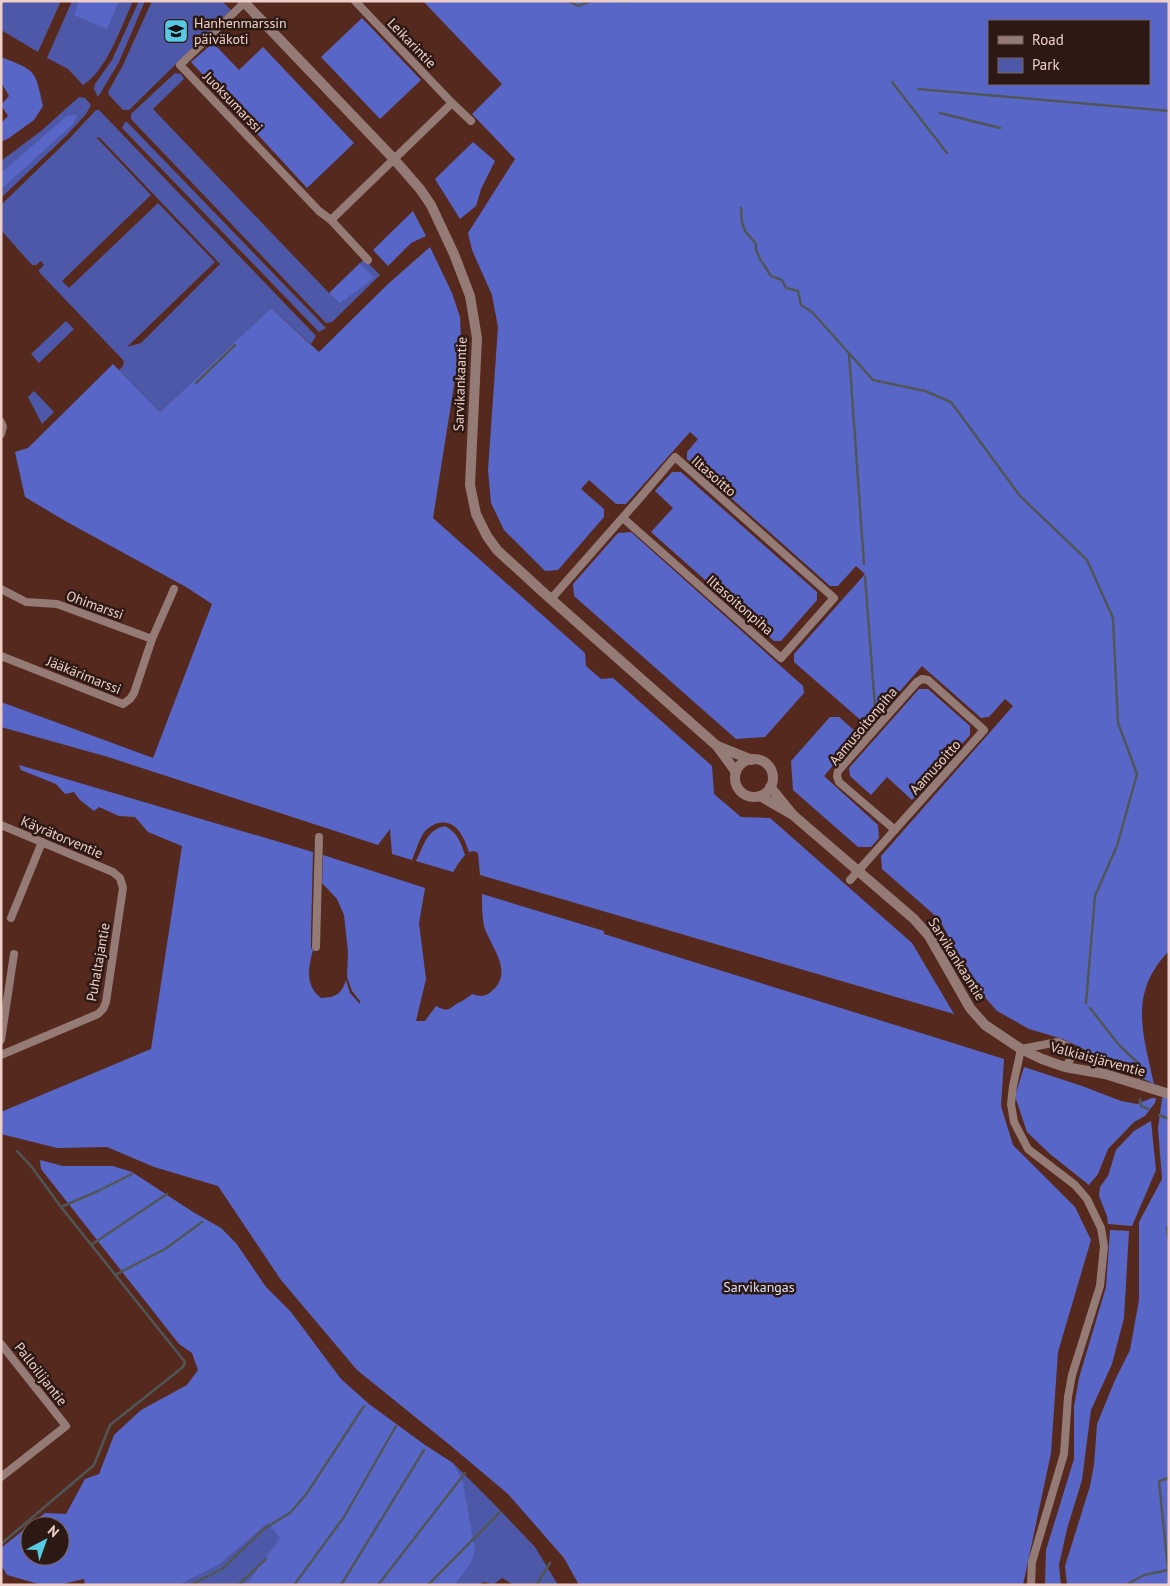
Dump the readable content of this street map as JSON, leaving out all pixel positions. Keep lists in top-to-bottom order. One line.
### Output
{"streets":{"street":["Leikarintie","Juoksumarssi","Sarvikankaantie","Iltasoitto","Ohimarssi","Iltasoitonpiha","Jääkärimarssi","Aamusoitonpiha","Aamusoitto","Käyrätorventie","Puhaltajantie","Valkiaisjärventie","Palloilijantie"]},"crossings":[["Juoksumarssi","Sarvikankaantie"],["Sarvikankaantie","Iltasoitto"],["Sarvikankaantie","Aamusoitto"],["Sarvikankaantie","Valkiaisjärventie"],["Iltasoitto","Iltasoitonpiha"],["Ohimarssi","Jääkärimarssi"],["Aamusoitonpiha","Aamusoitto"],["Käyrätorventie","Puhaltajantie"]],"parks":["Sarvikangas"],"places":{"school or university":["Hanhenmarssin päiväkoti"]},"legend":["Road","Park"],"north":"top right"}
